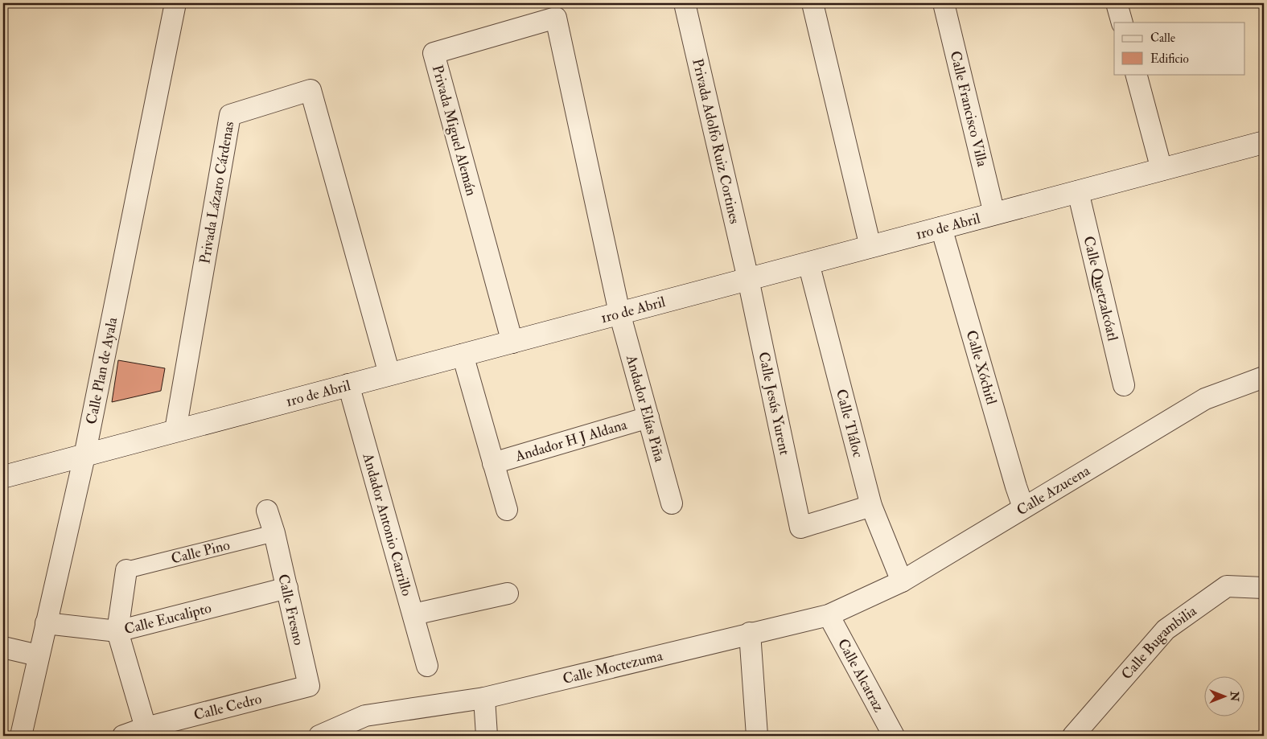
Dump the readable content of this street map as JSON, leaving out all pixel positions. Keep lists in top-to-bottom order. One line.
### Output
{"streets":{"main road":["1ro de Abril"],"street":["Calle Francisco Villa","Privada Miguel Alemán","Privada Adolfo Ruiz Cortines","Privada Lázaro Cárdenas","Calle Quetzalcóatl","Calle Xóchitl","Calle Plan de Ayala","Calle Jesús Yurent","Andador Elías Piña","Calle Tláloc","Andador H J Aldana","Calle Azucena","Andador Antonio Carrillo","Calle Pino","Calle Fresno","Calle Eucalipto","Calle Bugambilia","Calle Moctezuma","Calle Alcatraz","Calle Cedro"]},"crossings":[["Calle Francisco Villa","1ro de Abril"],["Privada Miguel Alemán","1ro de Abril"],["Privada Miguel Alemán","Andador Elías Piña"],["Privada Adolfo Ruiz Cortines","1ro de Abril"],["Privada Adolfo Ruiz Cortines","Calle Jesús Yurent"],["Privada Lázaro Cárdenas","1ro de Abril"],["1ro de Abril","Calle Quetzalcóatl"],["1ro de Abril","Calle Xóchitl"],["1ro de Abril","Calle Plan de Ayala"],["1ro de Abril","Calle Jesús Yurent"],["1ro de Abril","Andador Elías Piña"],["1ro de Abril","Calle Tláloc"],["1ro de Abril","Andador Antonio Carrillo"],["Calle Xóchitl","Calle Azucena"],["Calle Plan de Ayala","Calle Eucalipto"],["Calle Jesús Yurent","Calle Tláloc"],["Andador Elías Piña","Andador H J Aldana"],["Calle Tláloc","Calle Azucena"],["Calle Tláloc","Calle Moctezuma"],["Calle Azucena","Calle Moctezuma"],["Calle Pino","Calle Fresno"],["Calle Fresno","Calle Eucalipto"],["Calle Fresno","Calle Cedro"],["Calle Moctezuma","Calle Alcatraz"]],"legend":["Calle","Edificio"],"north":"right"}
